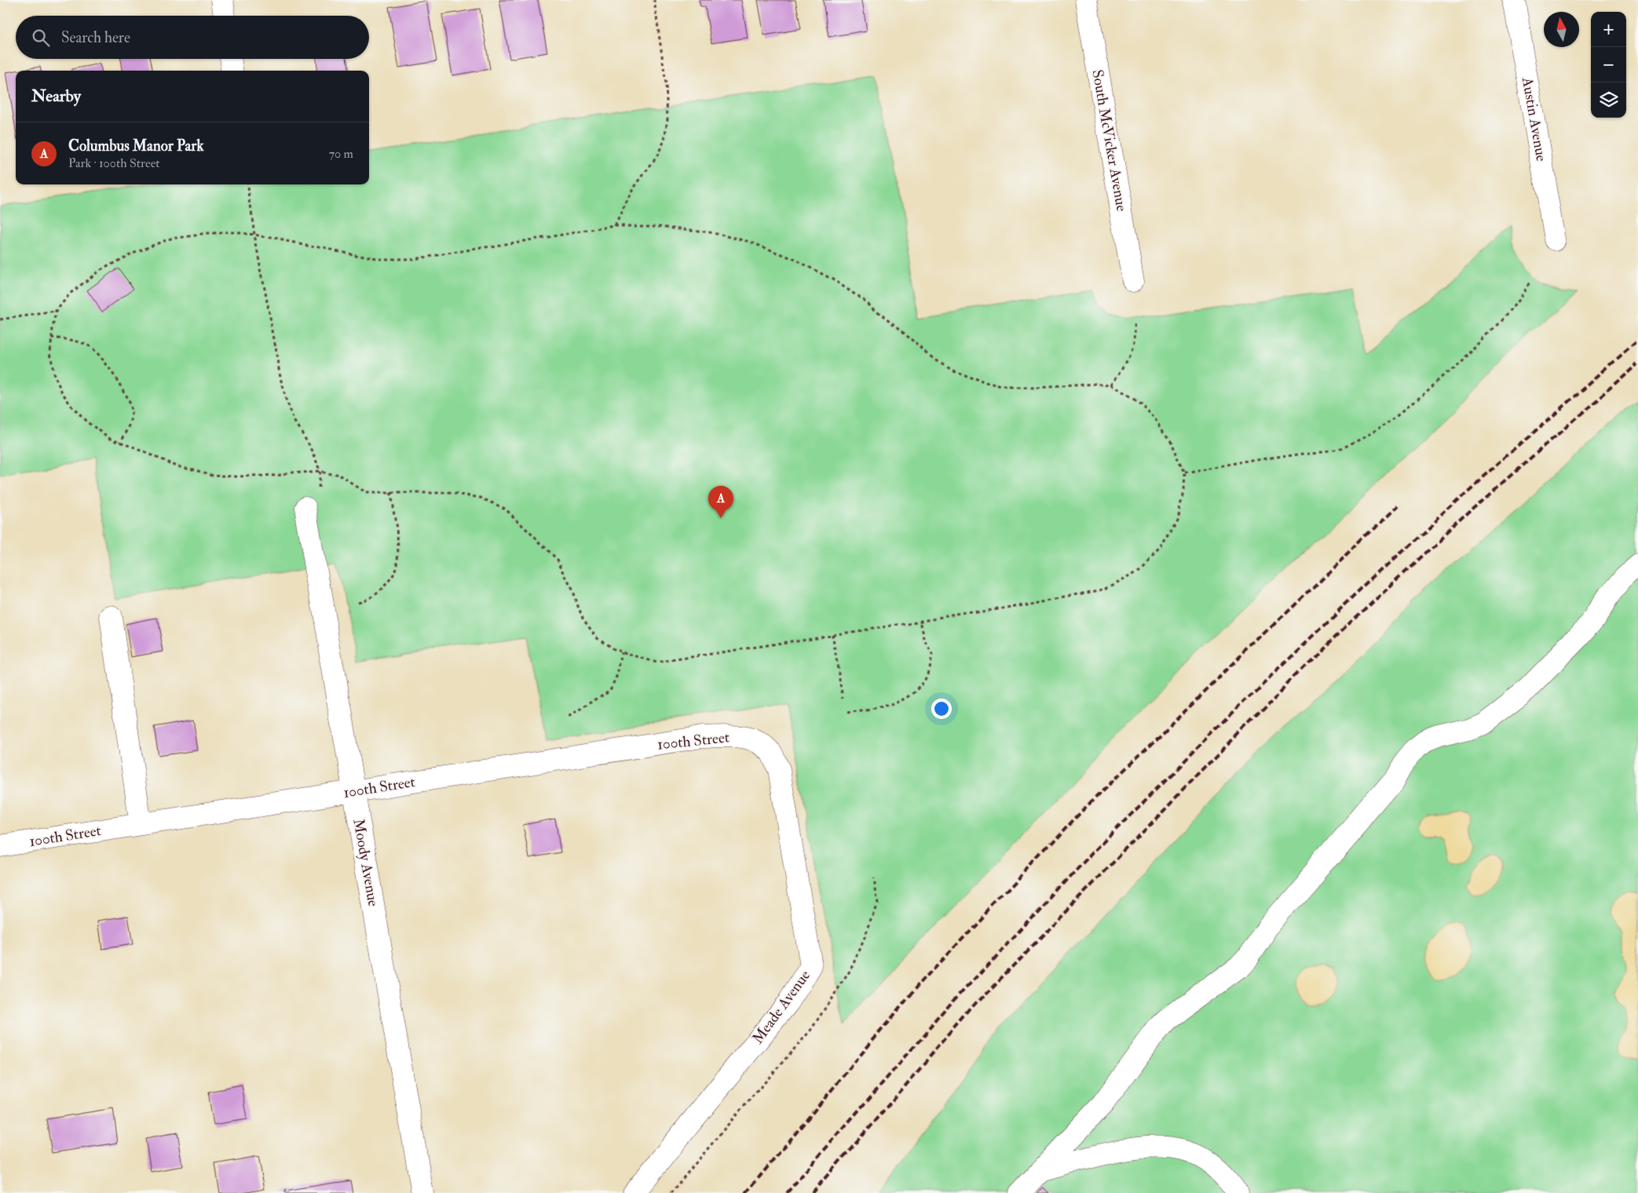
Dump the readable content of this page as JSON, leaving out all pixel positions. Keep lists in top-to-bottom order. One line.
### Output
{"streets":{"street":["Austin Avenue","South McVicker Avenue","100th Street","Moody Avenue","Meade Avenue"]},"crossings":[["100th Street","Moody Avenue"],["100th Street","Meade Avenue"]],"north":"top","page":{"map_buttons":["+","−"],"search":"Search here","heading":"Nearby","list":[{"mark":"A","name":"Columbus Manor Park","note":"Park · 100th Street","value":"70 m"}],"pins":"A"}}
